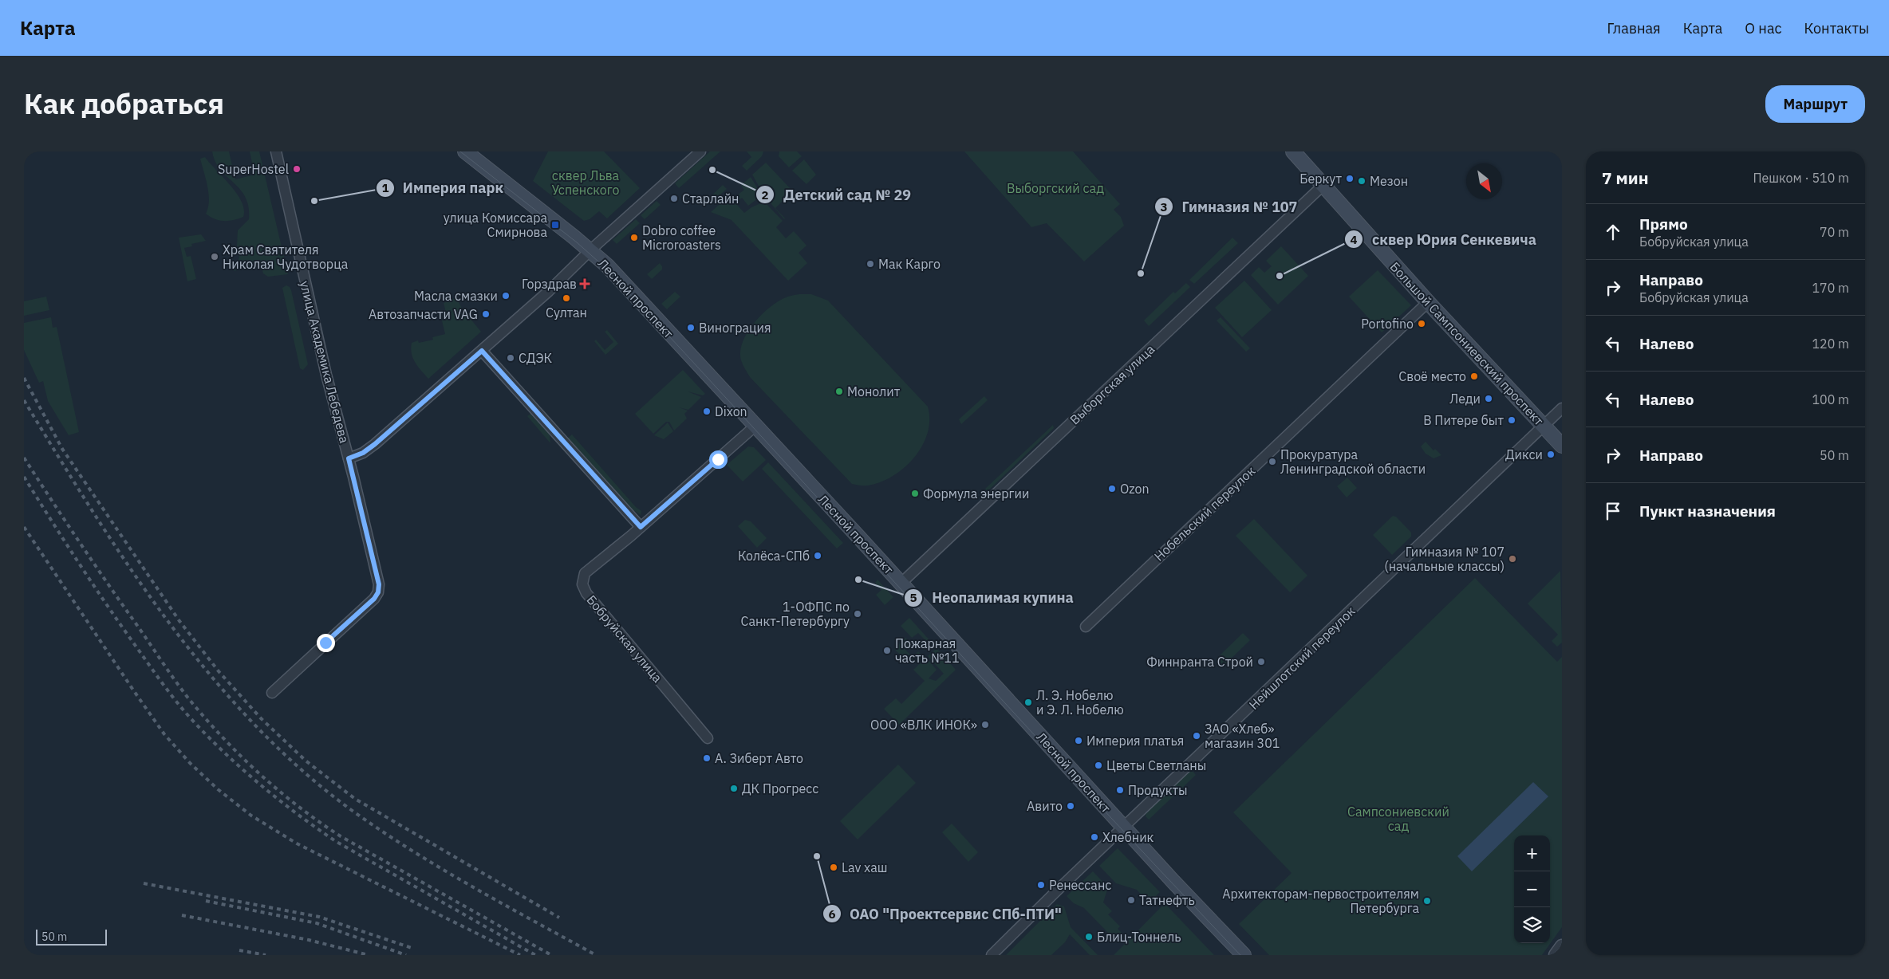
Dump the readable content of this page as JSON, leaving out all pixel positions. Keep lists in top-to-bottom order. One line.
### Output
{"streets":{"main road":["Лесной проспект","Большой Сампсониевский проспект"],"street":["улица Академика Лебедева","Выборгская улица","Нобельский переулок","Бобруйская улица","Нейшлотский переулок"]},"crossings":[["Лесной проспект","Выборгская улица"],["Лесной проспект","Бобруйская улица"],["Лесной проспект","Нейшлотский переулок"],["Большой Сампсониевский проспект","Выборгская улица"],["Большой Сампсониевский проспект","Нобельский переулок"],["Большой Сампсониевский проспект","Нейшлотский переулок"]],"parks":["сквер Льва Успенского","Выборгский сад","Сампсониевский сад"],"places":{"other":["SuperHostel","Детский сад № 29","Беркут","Мезон","Старлайн","Империя парк","Dobro coffee Microroasters","Храм Святителя Николая Чудотворца","Мак Карго","Гимназия № 107","сквер Юрия Сенкевича","Масла смазки","Султан","Автозапчасти VAG","Portofino","Винограция","СДЭК","Своё место","Монолит","Леди","Dixon","В Питере быт","Дикси","Прокуратура Ленинградской области","Ozon","Формула энергии","Колёса-СПб","Гимназия № 107 (начальные классы)","Неопалимая купина","1-ОФПС по Санкт-Петербургу","Пожарная часть №11","Финнранта Строй","Л. Э. Нобелю и Э. Л. Нобелю","ООО «ВЛК ИНОК»","ЗАО «Хлеб» магазин 301","Империя платья","А. Зиберт Авто","Цветы Светланы","ДК Прогресс","Продукты","Авито","Хлебник","ОАО \"Проектсервис СПб-ПТИ\"","Lav хаш","Ренессанс","Татнефть","Архитекторам-первостроителям Петербурга","Блиц-Тоннель"],"transit":["улица Комиссара Смирнова"],"health":["Горздрав"]},"scale_bar":"50 m","north":"bottom right","page":{"header":"Карта","nav":["Главная","Карта","О нас","Контакты"],"title":"Как добраться","buttons":"Маршрут","heading":["7 мин","Пешком · 510 m"],"list":[["Прямо","Бобруйская улица","70 m"],["Направо","Бобруйская улица","170 m"],["Налево","120 m"],["Налево","100 m"],["Направо","50 m"],"Пункт назначения"],"map_buttons":["+","−"],"scale":"50 m"}}
